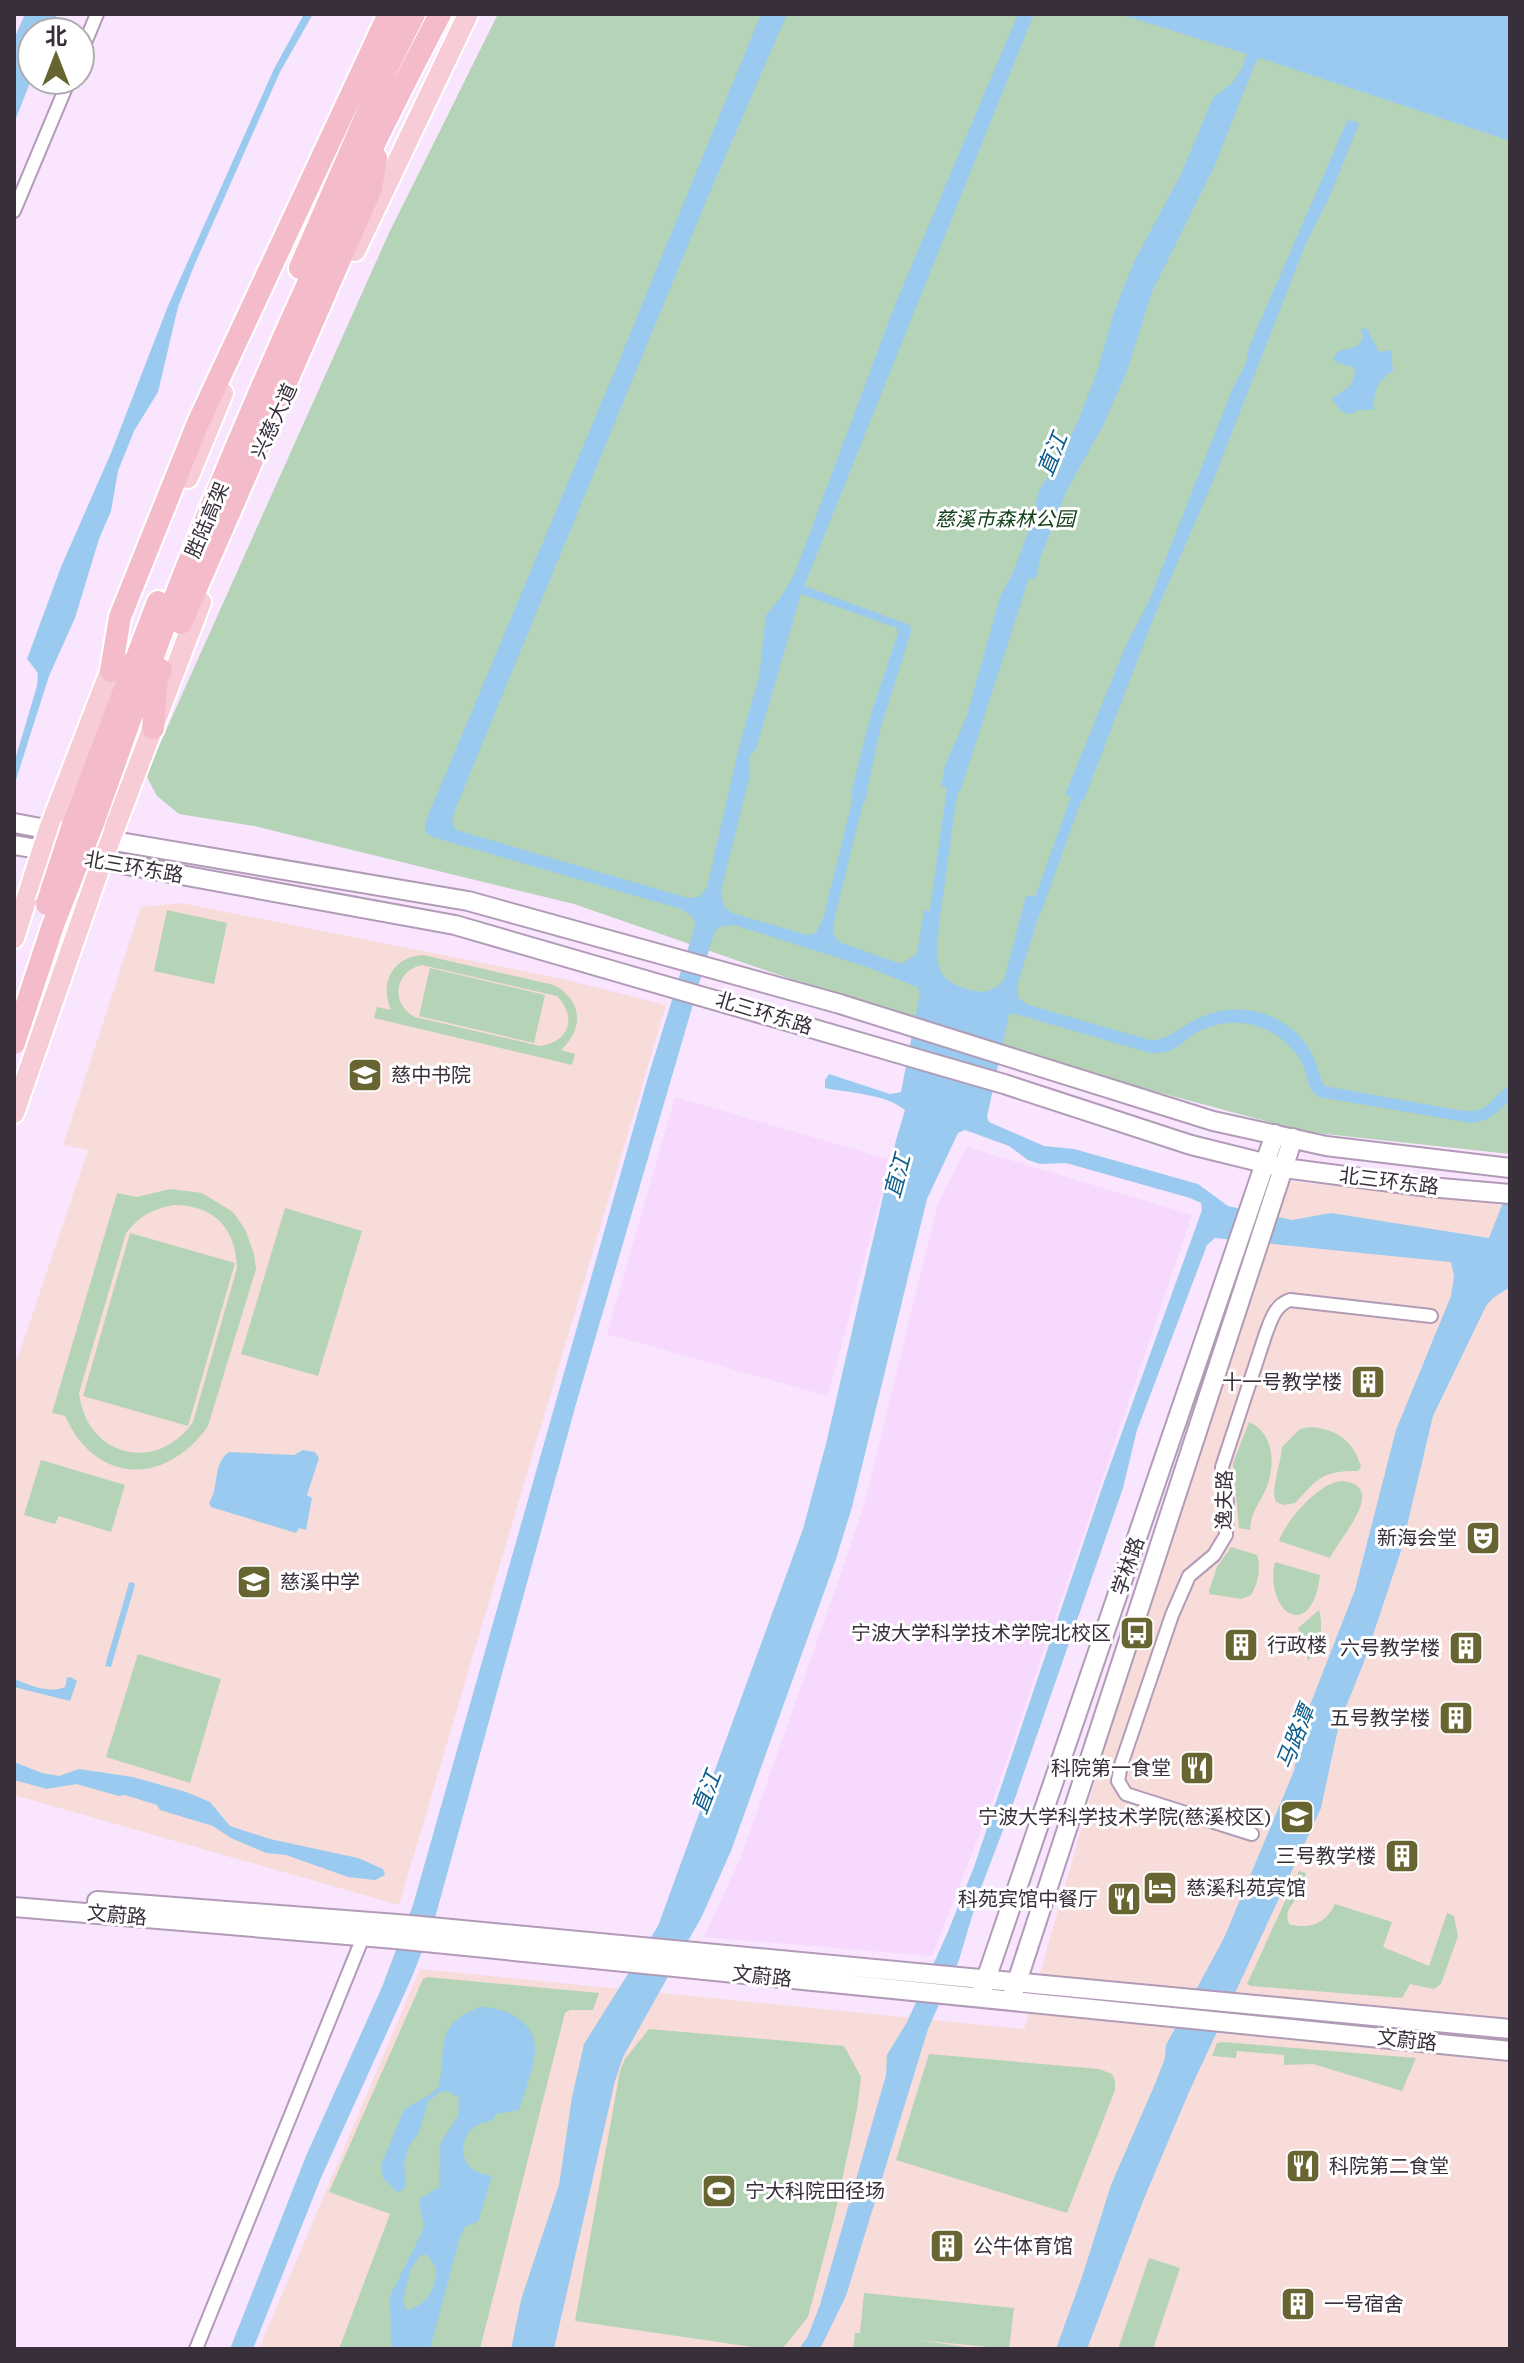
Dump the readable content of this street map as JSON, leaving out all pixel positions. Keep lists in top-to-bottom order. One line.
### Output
{"streets":{"highway":["胜陆高架"],"main road":["兴慈大道","北三环东路","学林路","文蔚路"],"street":["逸夫路"]},"crossings":[["兴慈大道","北三环东路"],["北三环东路","学林路"],["学林路","文蔚路"]],"water":["直江","马路潭"],"parks":["慈溪市森林公园"],"places":{"school or university":["慈中书院","慈溪中学","宁波大学科学技术学院(慈溪校区)"],"building":["十一号教学楼","行政楼","六号教学楼","五号教学楼","三号教学楼","公牛体育馆","一号宿舍"],"theatre":["新海会堂"],"bus stop":["宁波大学科学技术学院北校区"],"restaurant":["科院第一食堂","科苑宾馆中餐厅","科院第二食堂"],"hotel":["慈溪科苑宾馆"],"sports":["宁大科院田径场"]},"north":"top"}
